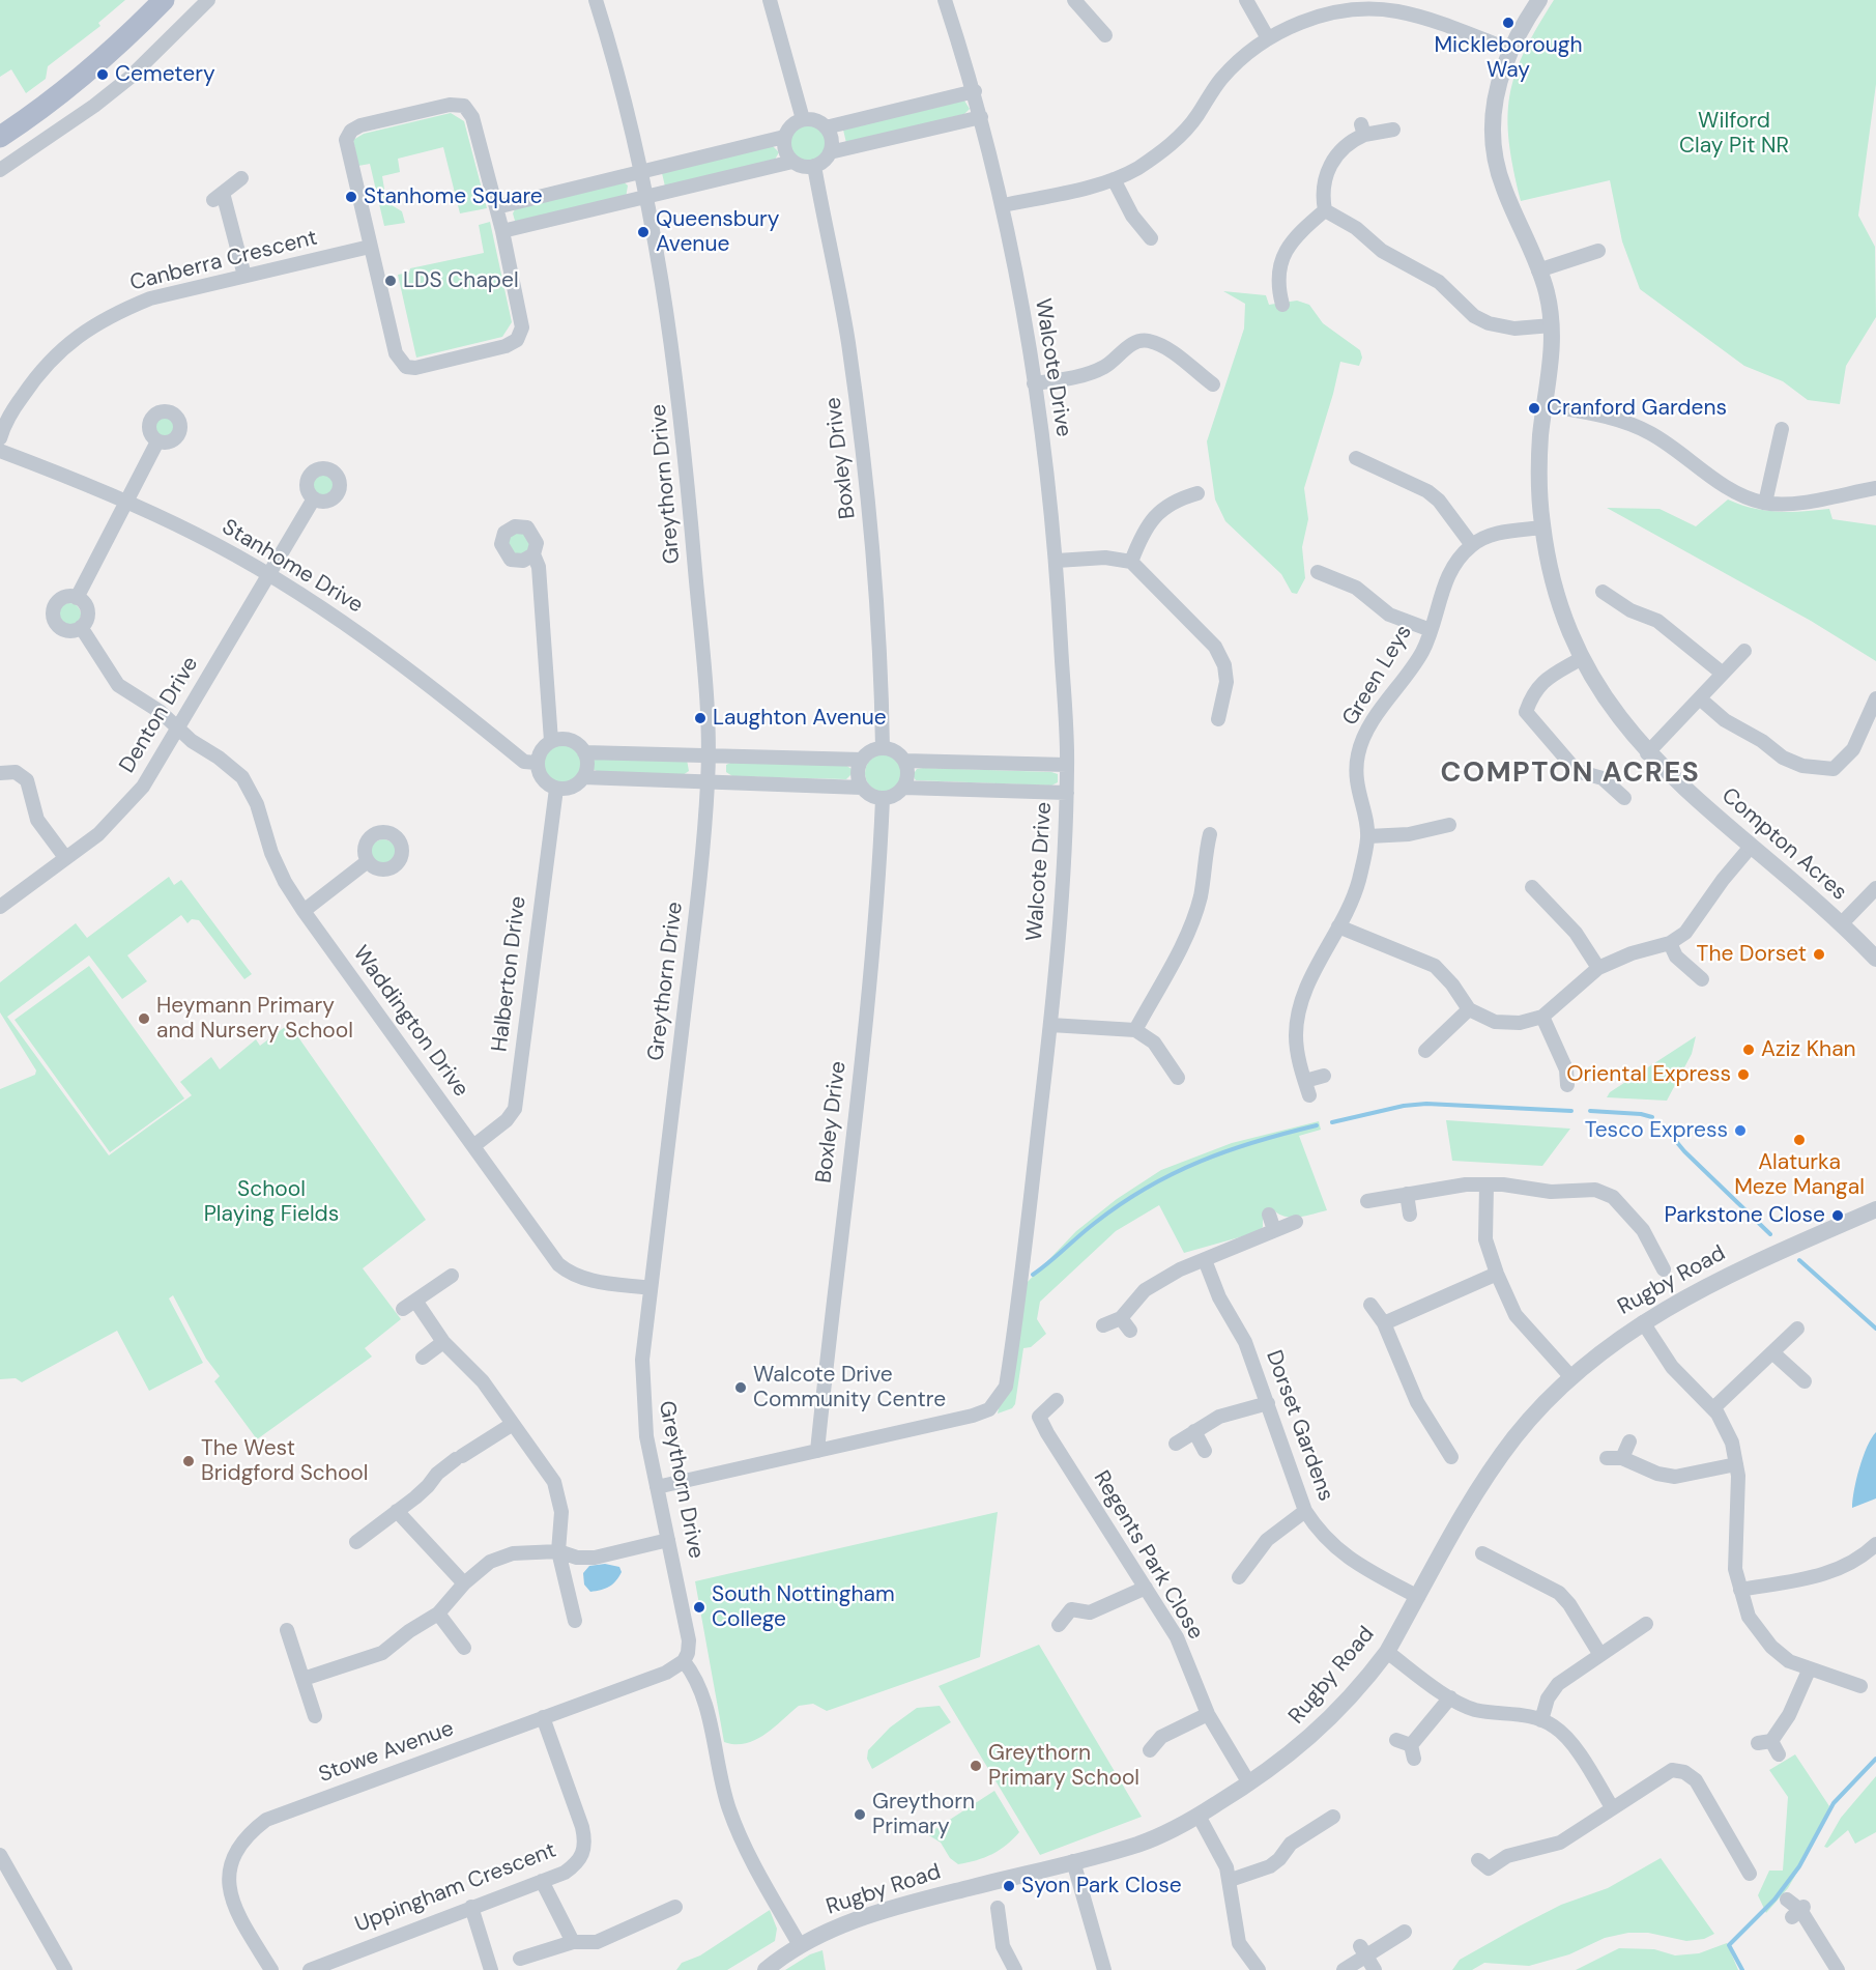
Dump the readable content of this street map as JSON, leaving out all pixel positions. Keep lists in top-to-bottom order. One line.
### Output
{"streets":{"street":["Canberra Crescent","Walcote Drive","Boxley Drive","Greythorn Drive","Stanhome Drive","Green Leys","Denton Drive","Compton Acres","Halberton Drive","Waddington Drive","Rugby Road","Dorset Gardens","Regents Park Close","Stowe Avenue","Uppingham Crescent"]},"crossings":[["Walcote Drive","Boxley Drive"],["Walcote Drive","Greythorn Drive"],["Greythorn Drive","Waddington Drive"],["Greythorn Drive","Stowe Avenue"],["Stanhome Drive","Denton Drive"],["Stanhome Drive","Halberton Drive"],["Green Leys","Compton Acres"],["Denton Drive","Waddington Drive"],["Halberton Drive","Waddington Drive"],["Rugby Road","Dorset Gardens"],["Rugby Road","Regents Park Close"],["Stowe Avenue","Uppingham Crescent"]],"districts":["COMPTON ACRES"],"parks":["Wilford Clay Pit NR","School Playing Fields"],"places":["Mickleborough Way","Cemetery","Stanhome Square","Queensbury Avenue","LDS Chapel","Cranford Gardens","Laughton Avenue","The Dorset","Heymann Primary and Nursery School","Aziz Khan","Oriental Express","Tesco Express","Alaturka Meze Mangal","Parkstone Close","Walcote Drive Community Centre","The West Bridgford School","South Nottingham College","Greythorn Primary School","Greythorn Primary","Syon Park Close"]}
